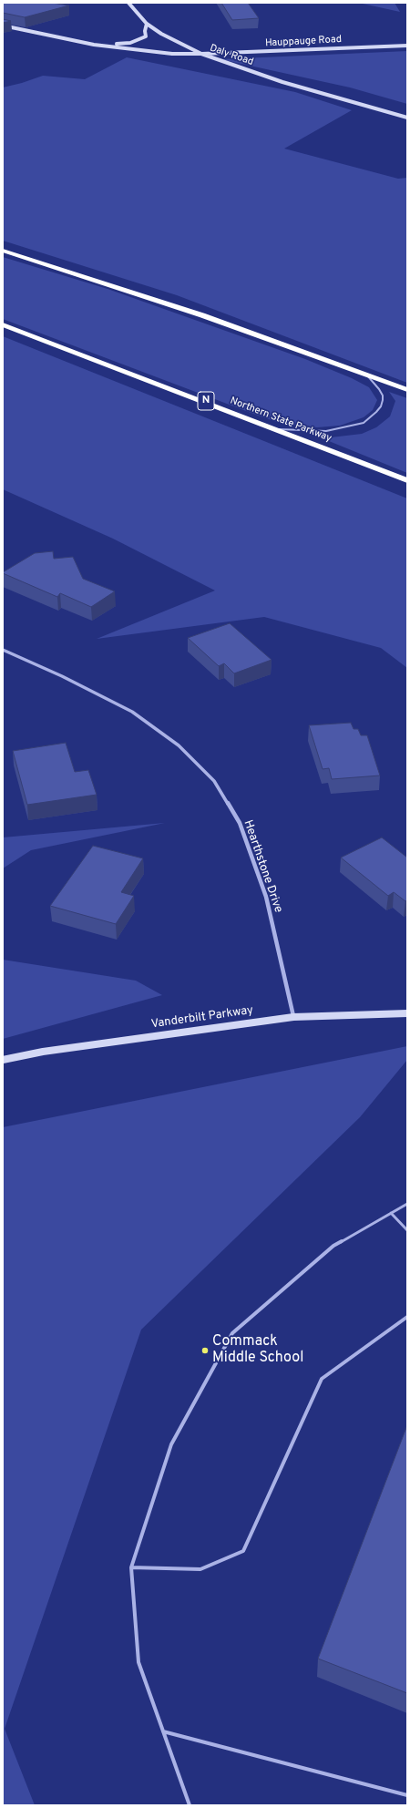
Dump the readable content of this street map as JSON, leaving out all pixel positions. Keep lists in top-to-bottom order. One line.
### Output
{"streets":{"highway":["N","Northern State Parkway"],"main road":["Hauppauge Road","Daly Road","Vanderbilt Parkway"],"street":["Hearthstone Drive"]},"crossings":[["Hauppauge Road","Daly Road"],["Hearthstone Drive","Vanderbilt Parkway"]],"places":["Commack Middle School"]}
